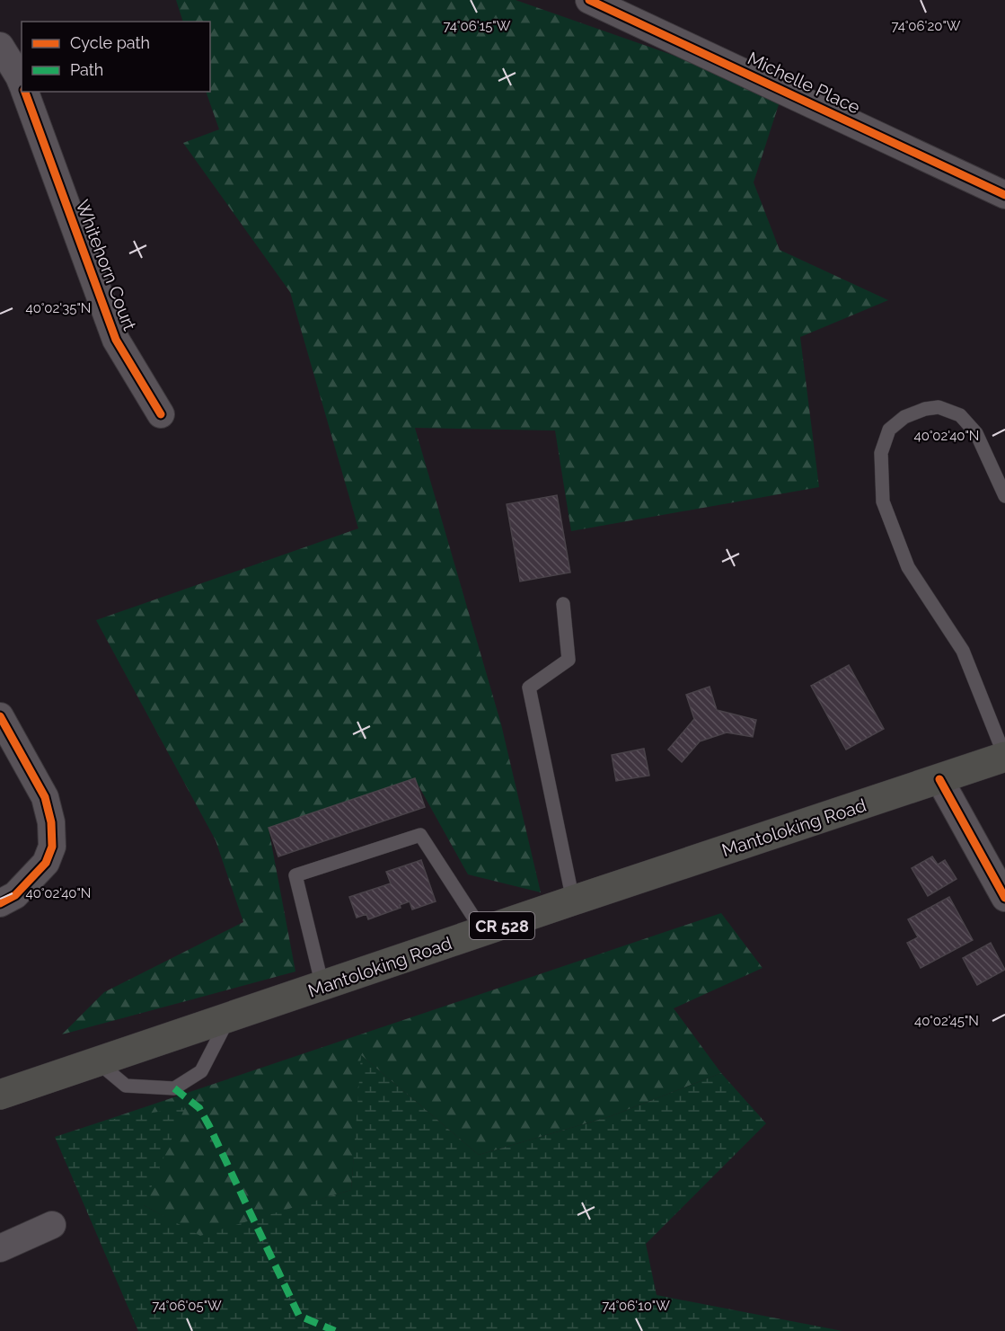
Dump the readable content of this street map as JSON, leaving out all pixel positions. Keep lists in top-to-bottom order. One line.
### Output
{"streets":{"main road":["Mantoloking Road","CR 528"],"street":["Michelle Place","Whitehorn Court"]},"legend":["Cycle path","Path"],"coordinates":["74°06'15\"W","74°06'20\"W","40°02'35\"N","40°02'40\"N","40°02'45\"N","74°06'05\"W","74°06'10\"W"]}
